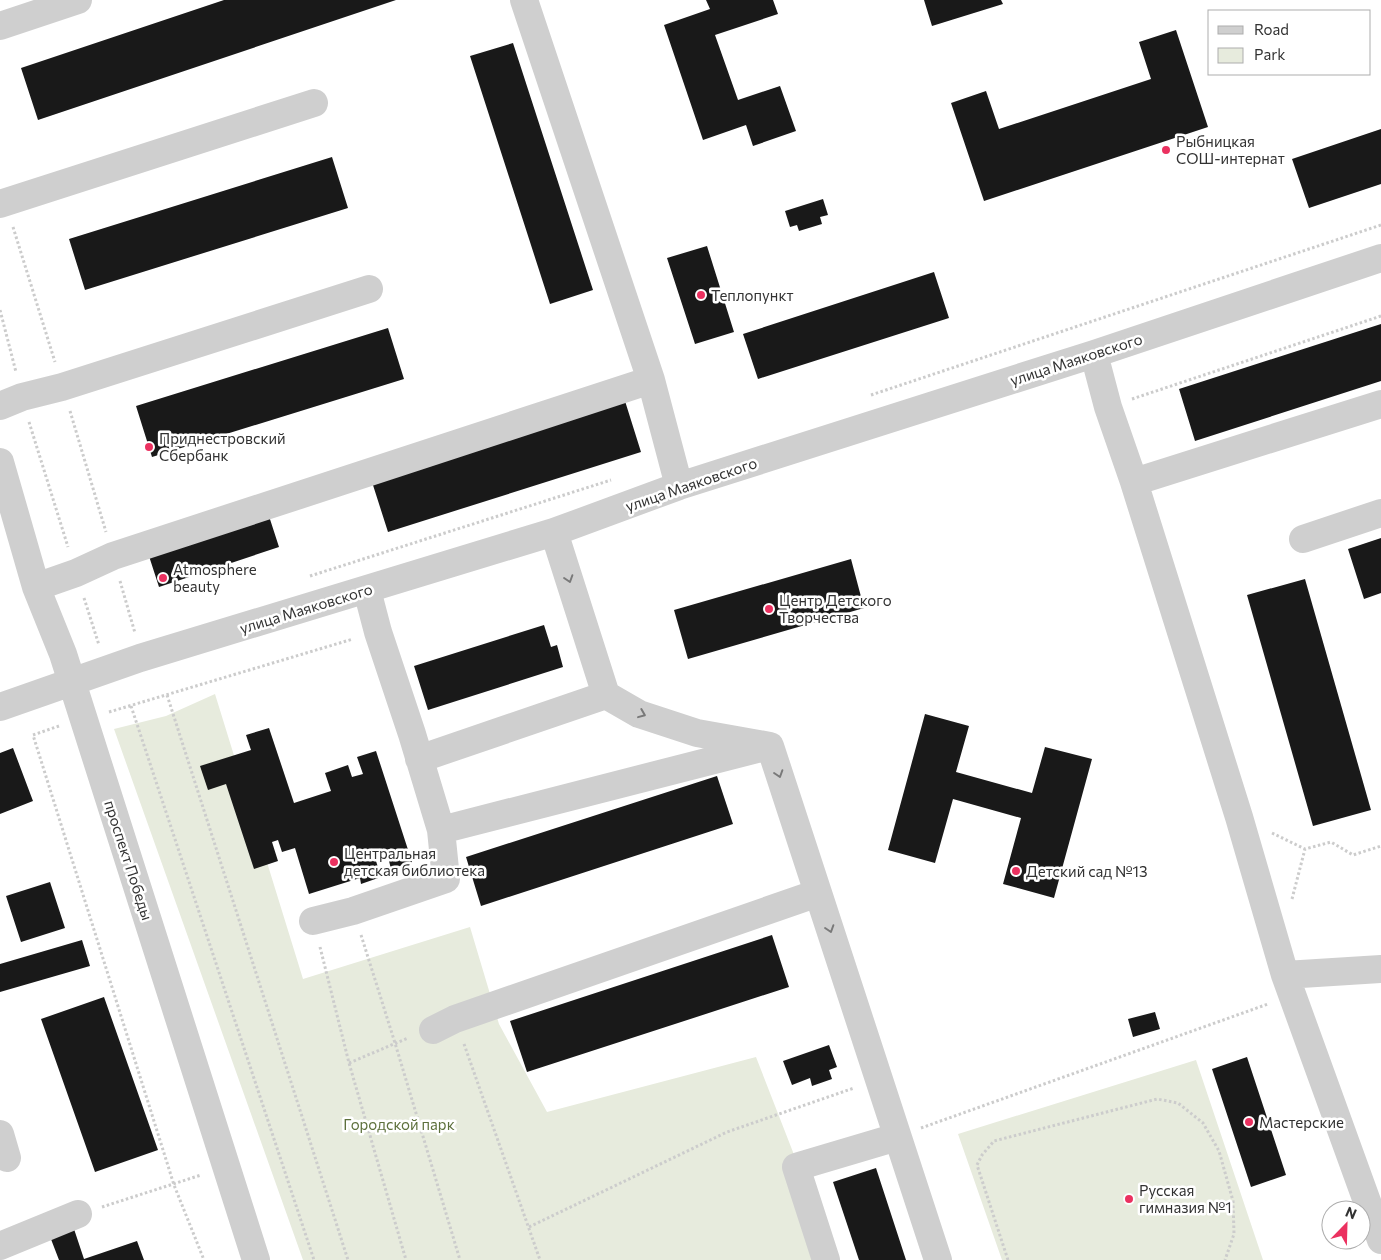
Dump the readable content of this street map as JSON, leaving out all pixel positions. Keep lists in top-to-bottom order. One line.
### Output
{"streets":{"street":["улица Маяковского","проспект Победы"]},"crossings":[["улица Маяковского","проспект Победы"]],"parks":["Городской парк"],"places":["Рыбницкая СОШ-интернат","Теплопункт","Приднестровский Сбербанк","Atmosphere beauty","Центр Детского Творчества","Центральная детская библиотека","Детский сад №13","Мастерские","Русская гимназия №1"],"legend":["Road","Park"],"north":"top right"}
